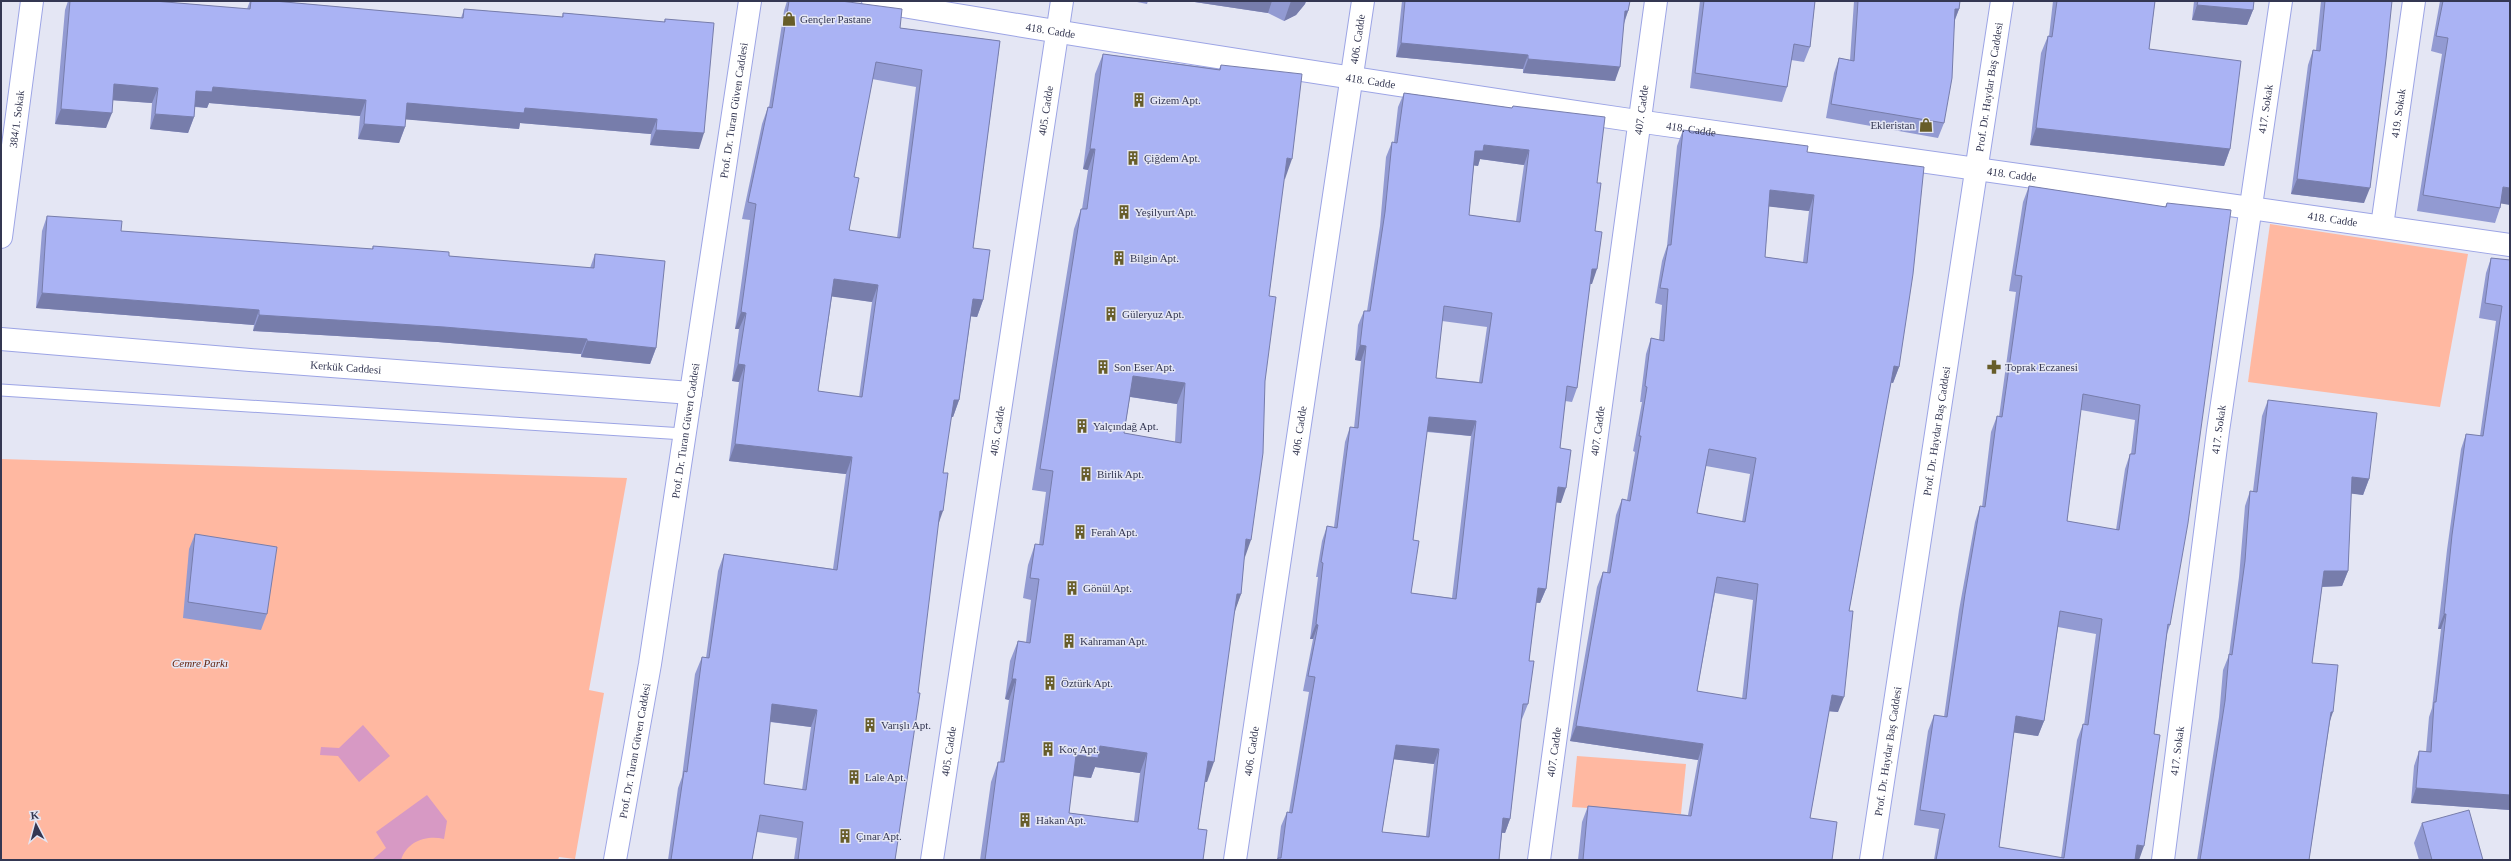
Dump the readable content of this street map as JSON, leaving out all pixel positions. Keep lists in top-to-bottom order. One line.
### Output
{"streets":{"street":["418. Cadde","406. Cadde","Prof. Dr. Haydar Baş Caddesi","407. Cadde","417. Sokak","405. Cadde","Prof. Dr. Turan Güven Caddesi","419. Sokak","384/1. Sokak","Kerkük Caddesi"]},"crossings":[["418. Cadde","406. Cadde"],["418. Cadde","Prof. Dr. Haydar Baş Caddesi"],["418. Cadde","407. Cadde"],["418. Cadde","417. Sokak"],["418. Cadde","405. Cadde"],["418. Cadde","419. Sokak"],["Prof. Dr. Turan Güven Caddesi","Kerkük Caddesi"]],"parks":["Cemre Parkı"],"places":{"shop":["Gençler Pastane","Ekleristan"],"building":["Gizem Apt.","Çiğdem Apt.","Yeşilyurt Apt.","Bilgin Apt.","Güleryuz Apt.","Son Eser Apt.","Yalçındağ Apt.","Birlik Apt.","Ferah Apt.","Gönül Apt.","Kahraman Apt.","Öztürk Apt.","Varışlı Apt.","Koç Apt.","Lale Apt.","Hakan Apt.","Çınar Apt."],"pharmacy":["Toprak Eczanesi"]},"north":"top"}
